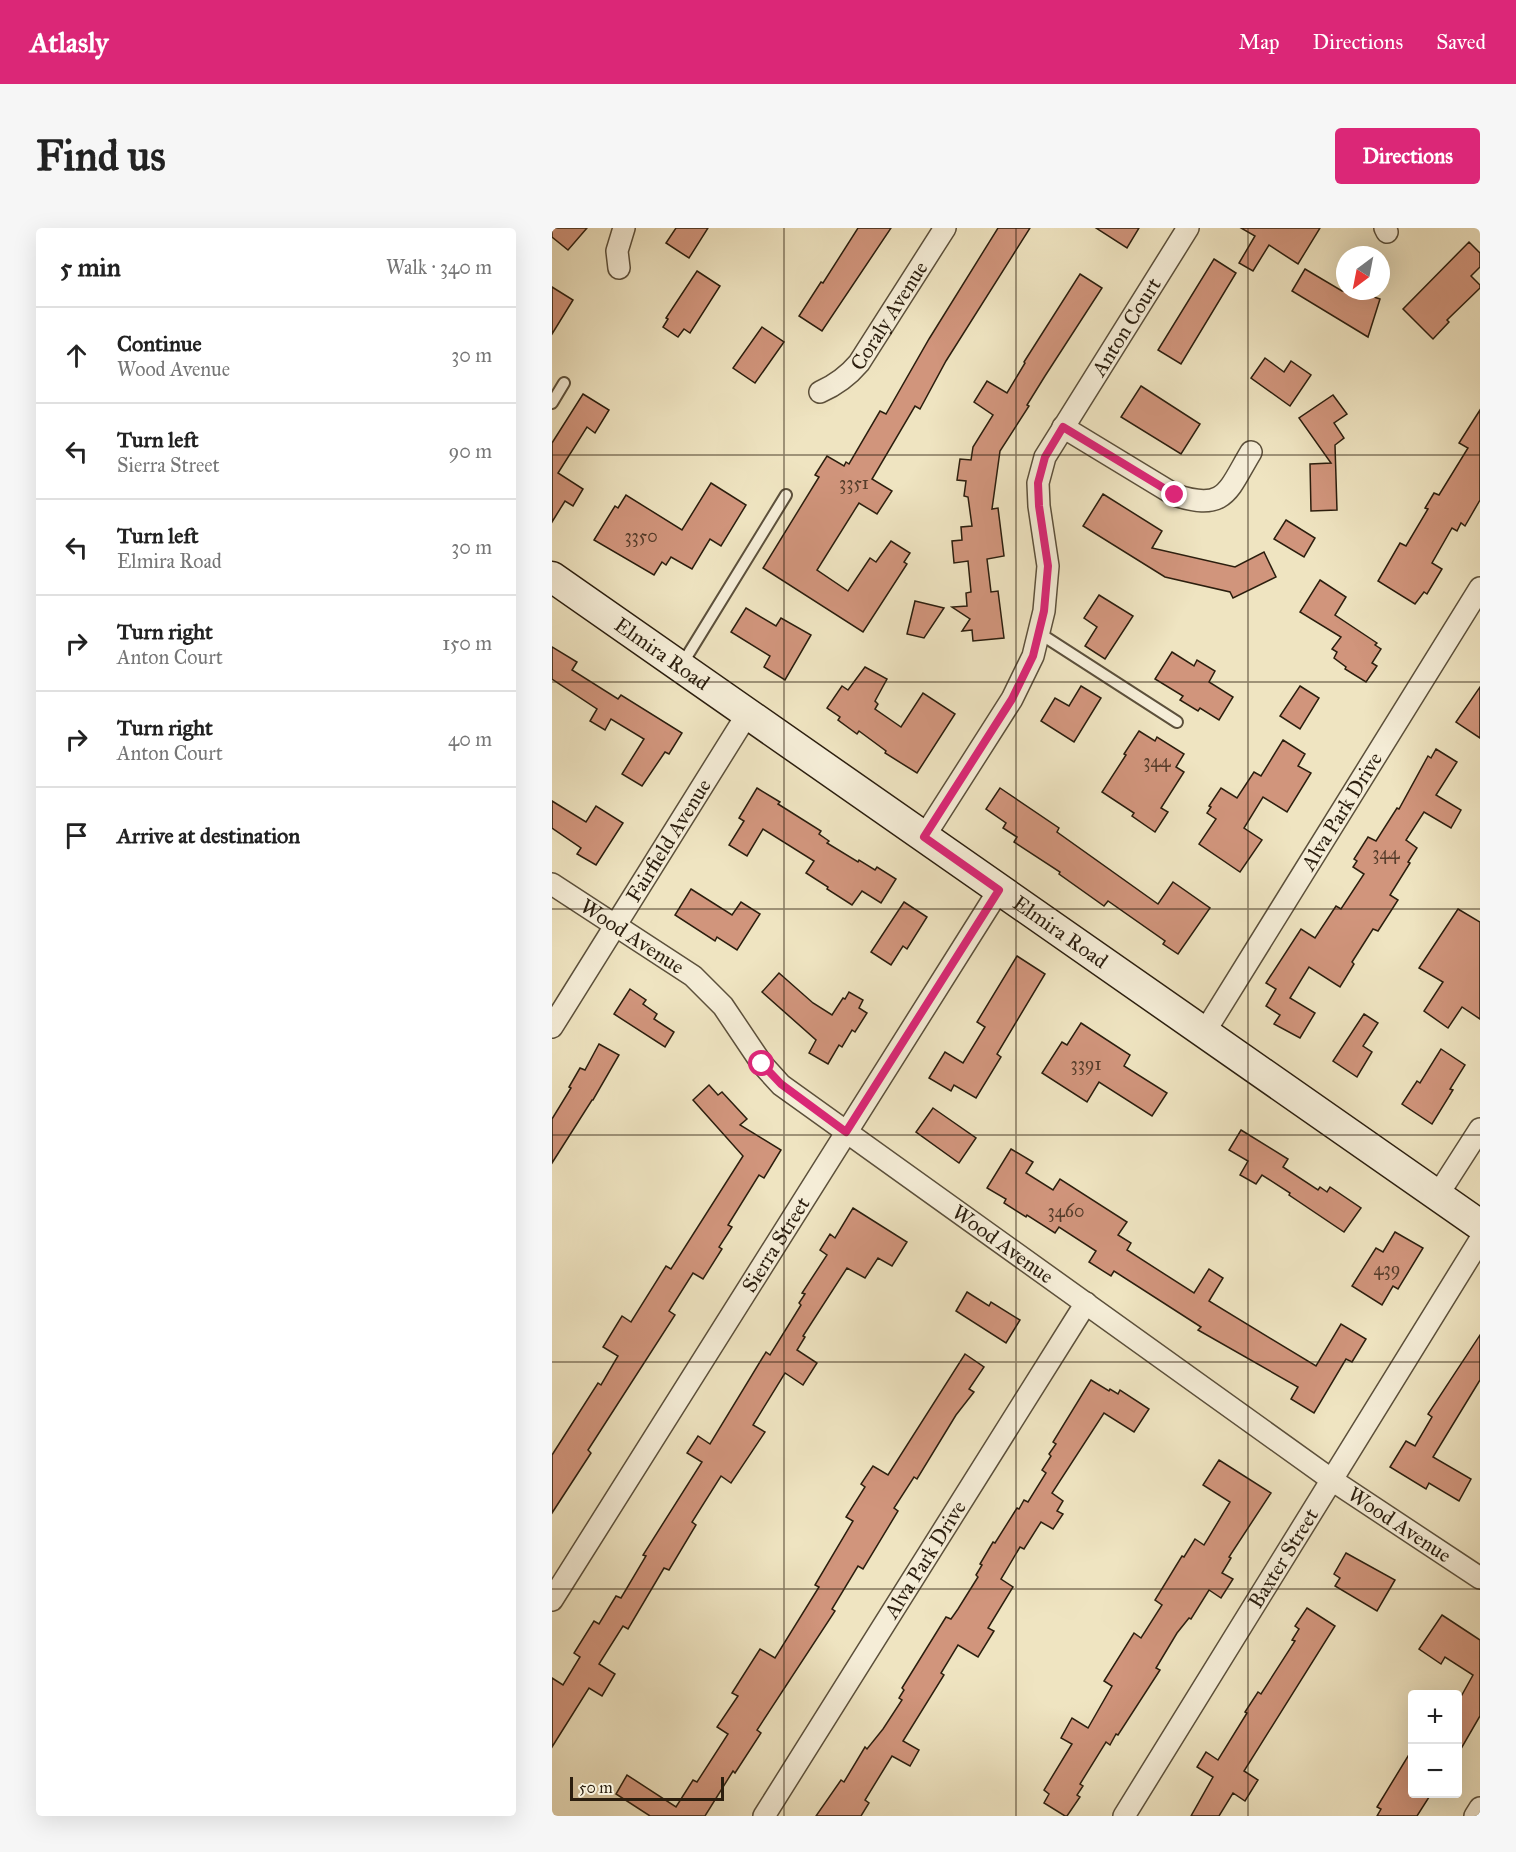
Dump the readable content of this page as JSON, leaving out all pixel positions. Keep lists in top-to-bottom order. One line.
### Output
{"streets":{"street":["Coraly Avenue","Anton Court","Elmira Road","Alva Park Drive","Fairfield Avenue","Wood Avenue","Sierra Street","Baxter Street"]},"crossings":[["Anton Court","Elmira Road"],["Elmira Road","Alva Park Drive"],["Elmira Road","Fairfield Avenue"],["Elmira Road","Sierra Street"],["Alva Park Drive","Wood Avenue"],["Fairfield Avenue","Wood Avenue"],["Wood Avenue","Sierra Street"],["Wood Avenue","Baxter Street"]],"house_numbers":["3351","3350","344","344","3391","3460","439"],"scale_bar":"50 m","north":"bottom left","page":{"header":"Atlasly","nav":["Map","Directions","Saved"],"buttons":"Directions","title":"Find us","heading":["5 min","Walk · 340 m"],"list":[["Continue","Wood Avenue","30 m"],["Turn left","Sierra Street","90 m"],["Turn left","Elmira Road","30 m"],["Turn right","Anton Court","150 m"],["Turn right","Anton Court","40 m"],"Arrive at destination"],"map_buttons":["+","−"],"scale":"50 m"}}
